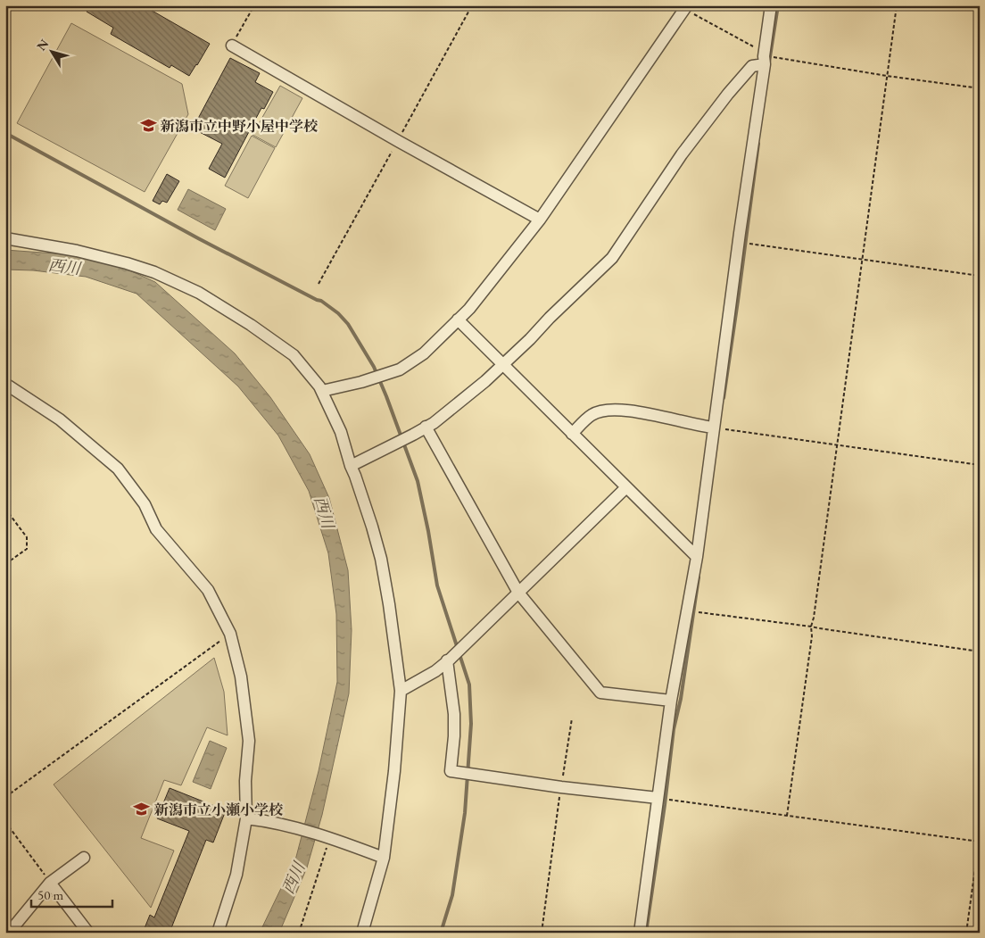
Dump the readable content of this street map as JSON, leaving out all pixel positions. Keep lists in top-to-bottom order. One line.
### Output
{"water":["西川"],"places":{"school or university":["新潟市立中野小屋中学校","新潟市立小瀬小学校"]},"scale_bar":"50 m","north":"top left"}
